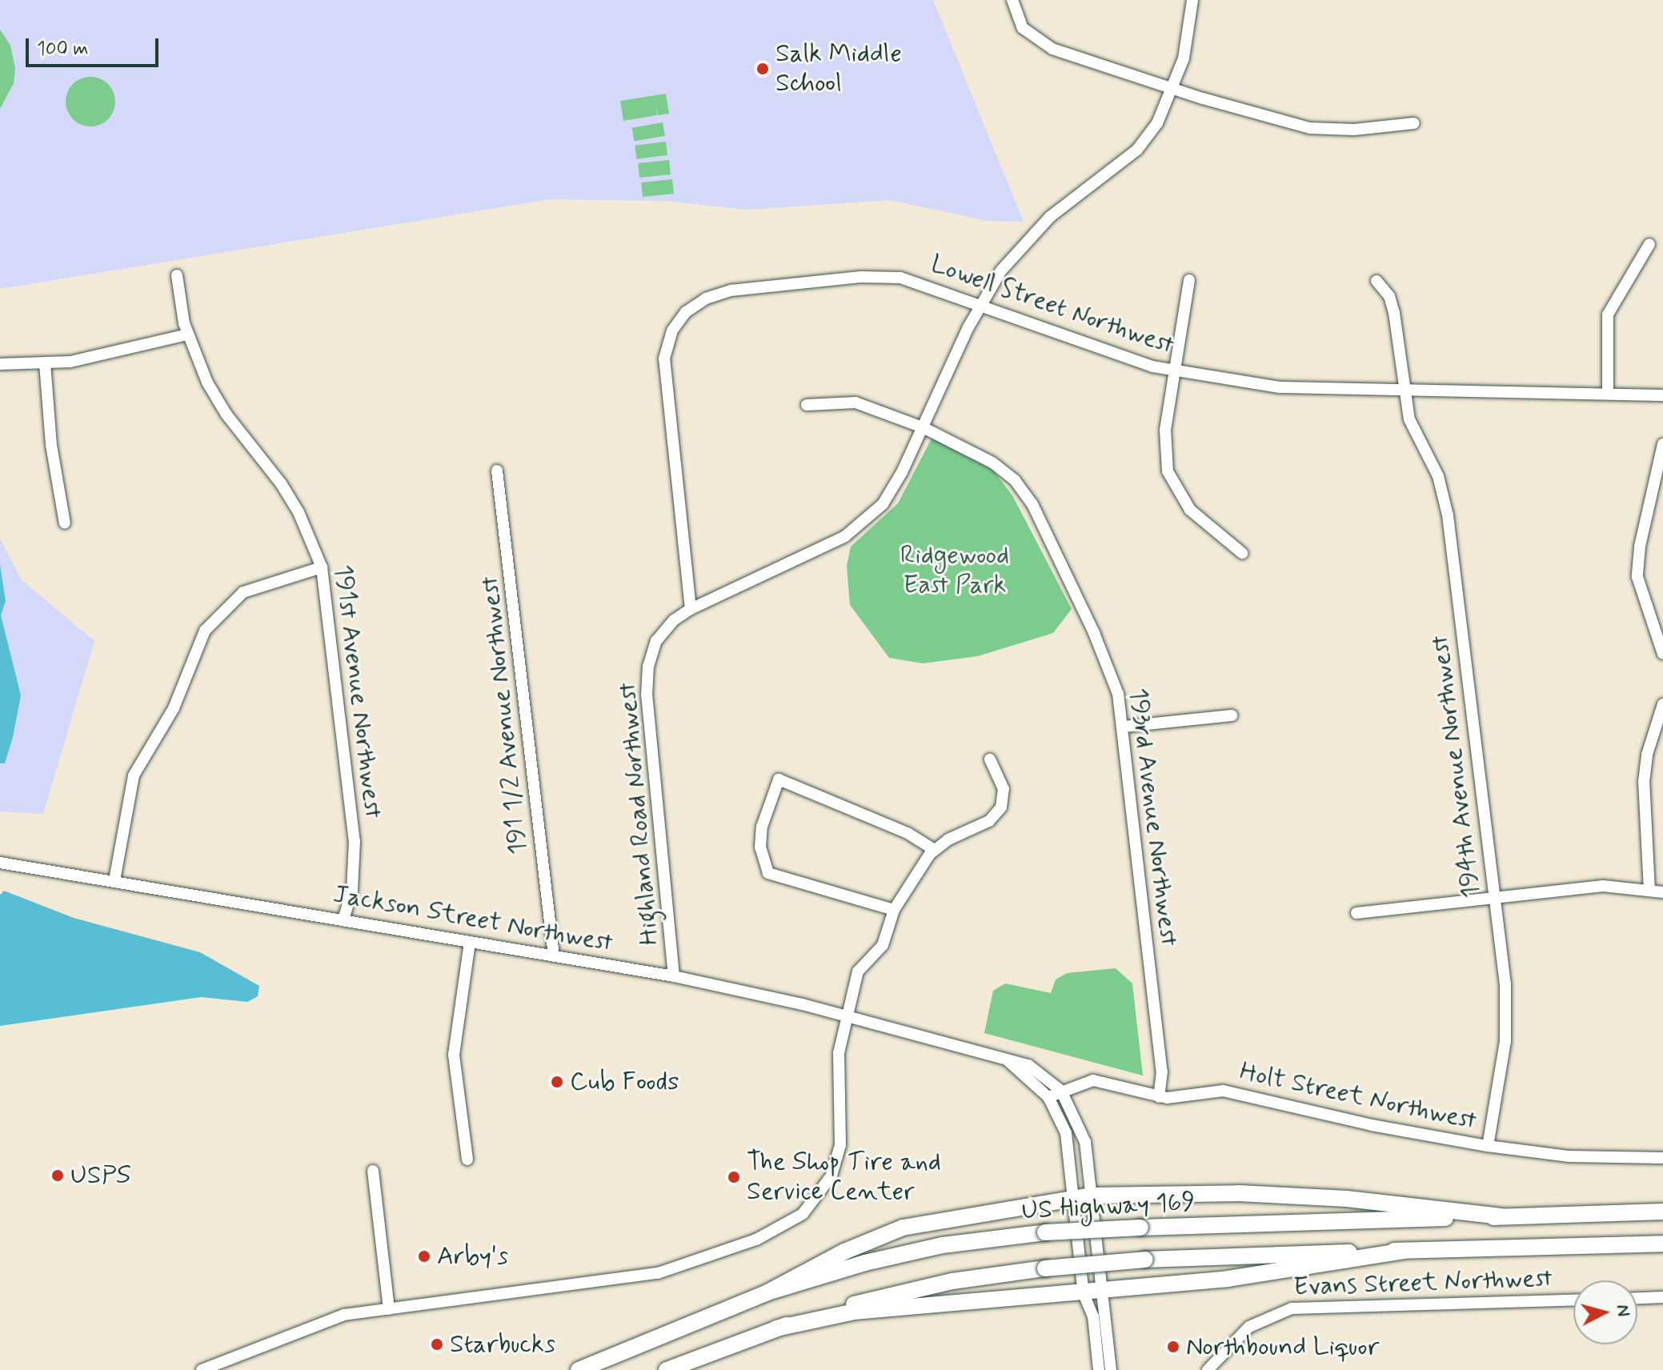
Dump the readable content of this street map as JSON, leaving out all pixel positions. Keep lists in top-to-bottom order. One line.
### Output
{"streets":{"highway":["US Highway 169"],"street":["Lowell Street Northwest","191st Avenue Northwest","191 1/2 Avenue Northwest","194th Avenue Northwest","Highland Road Northwest","193rd Avenue Northwest","Jackson Street Northwest","Holt Street Northwest","Evans Street Northwest"]},"crossings":[["Lowell Street Northwest","194th Avenue Northwest"],["Lowell Street Northwest","Highland Road Northwest"],["191st Avenue Northwest","Jackson Street Northwest"],["191 1/2 Avenue Northwest","Jackson Street Northwest"],["194th Avenue Northwest","Holt Street Northwest"],["Highland Road Northwest","193rd Avenue Northwest"],["Highland Road Northwest","Jackson Street Northwest"],["193rd Avenue Northwest","Holt Street Northwest"],["Jackson Street Northwest","Holt Street Northwest"]],"parks":["Ridgewood East Park"],"places":["Salk Middle School","Cub Foods","USPS","The Shop Tire and Service Center","Arby's","Starbucks","Northbound Liquor"],"scale_bar":"100 m","north":"right"}
